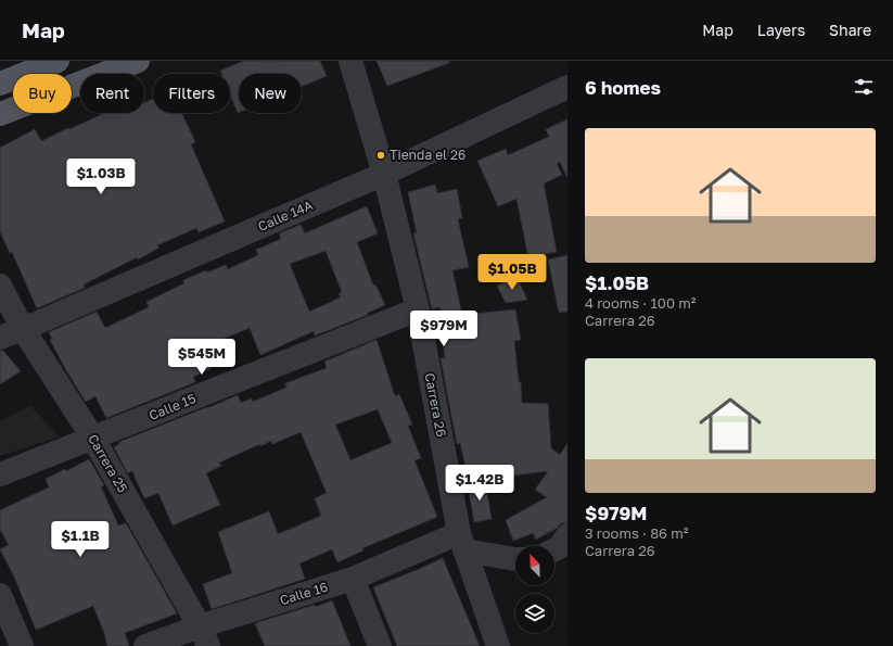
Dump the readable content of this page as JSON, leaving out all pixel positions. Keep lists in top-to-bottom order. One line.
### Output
{"streets":{"street":["Calle 14A","Carrera 26","Calle 15","Carrera 25","Calle 16"]},"crossings":[["Calle 14A","Carrera 26"],["Calle 14A","Carrera 25"],["Carrera 26","Calle 15"],["Carrera 26","Calle 16"],["Calle 15","Carrera 25"],["Carrera 25","Calle 16"]],"places":["Tienda el 26"],"north":"top left","page":{"header":"Map","nav":["Map","Layers","Share"],"heading":"6 homes","chip":["Buy","Rent","Filters","New"],"list":[{"name":"$1.05B","note":"4 rooms · 100 m² · Carrera 26"},{"name":"$979M","note":"3 rooms · 86 m² · Carrera 26"}],"price":["$1.03B","$1.05B","$979M","$545M","$1.42B","$1.1B"]}}
